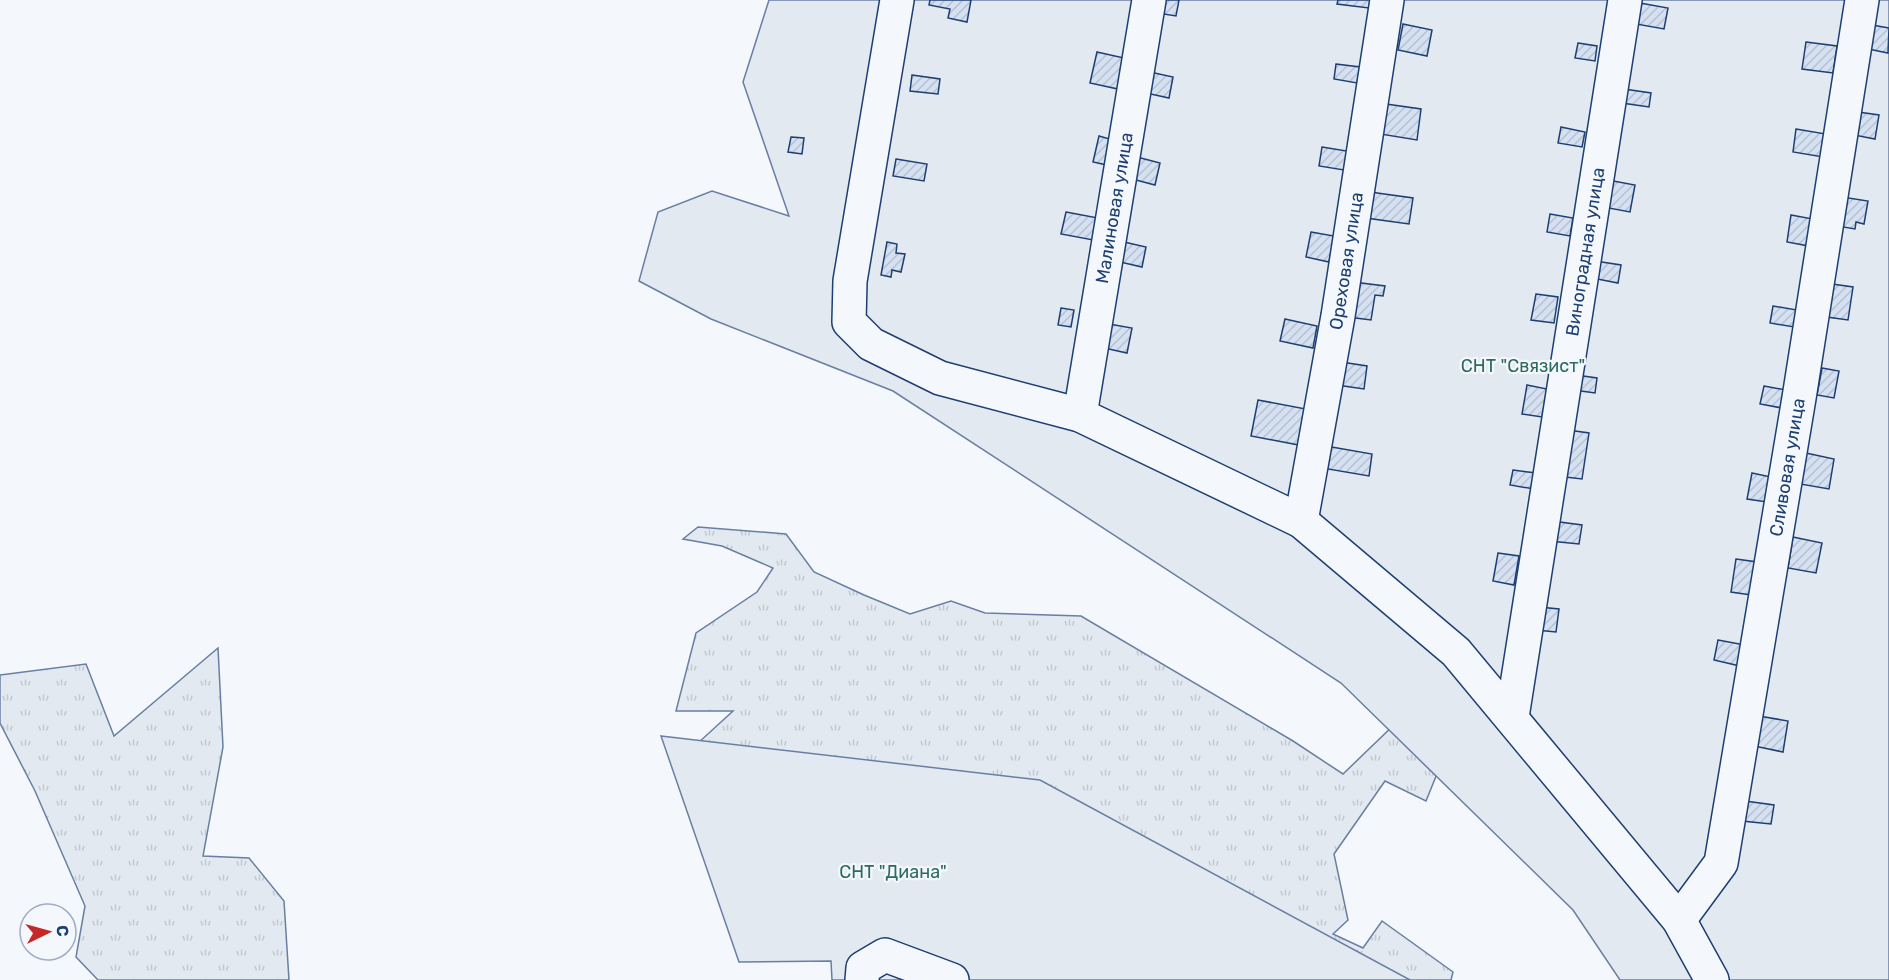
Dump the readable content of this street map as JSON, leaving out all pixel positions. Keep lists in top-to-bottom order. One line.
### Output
{"streets":{"street":["Малиновая улица","Виноградная улица","Ореховая улица","Сливовая улица"]},"parks":["СНТ \"Связист\"","СНТ \"Диана\""],"north":"right"}
